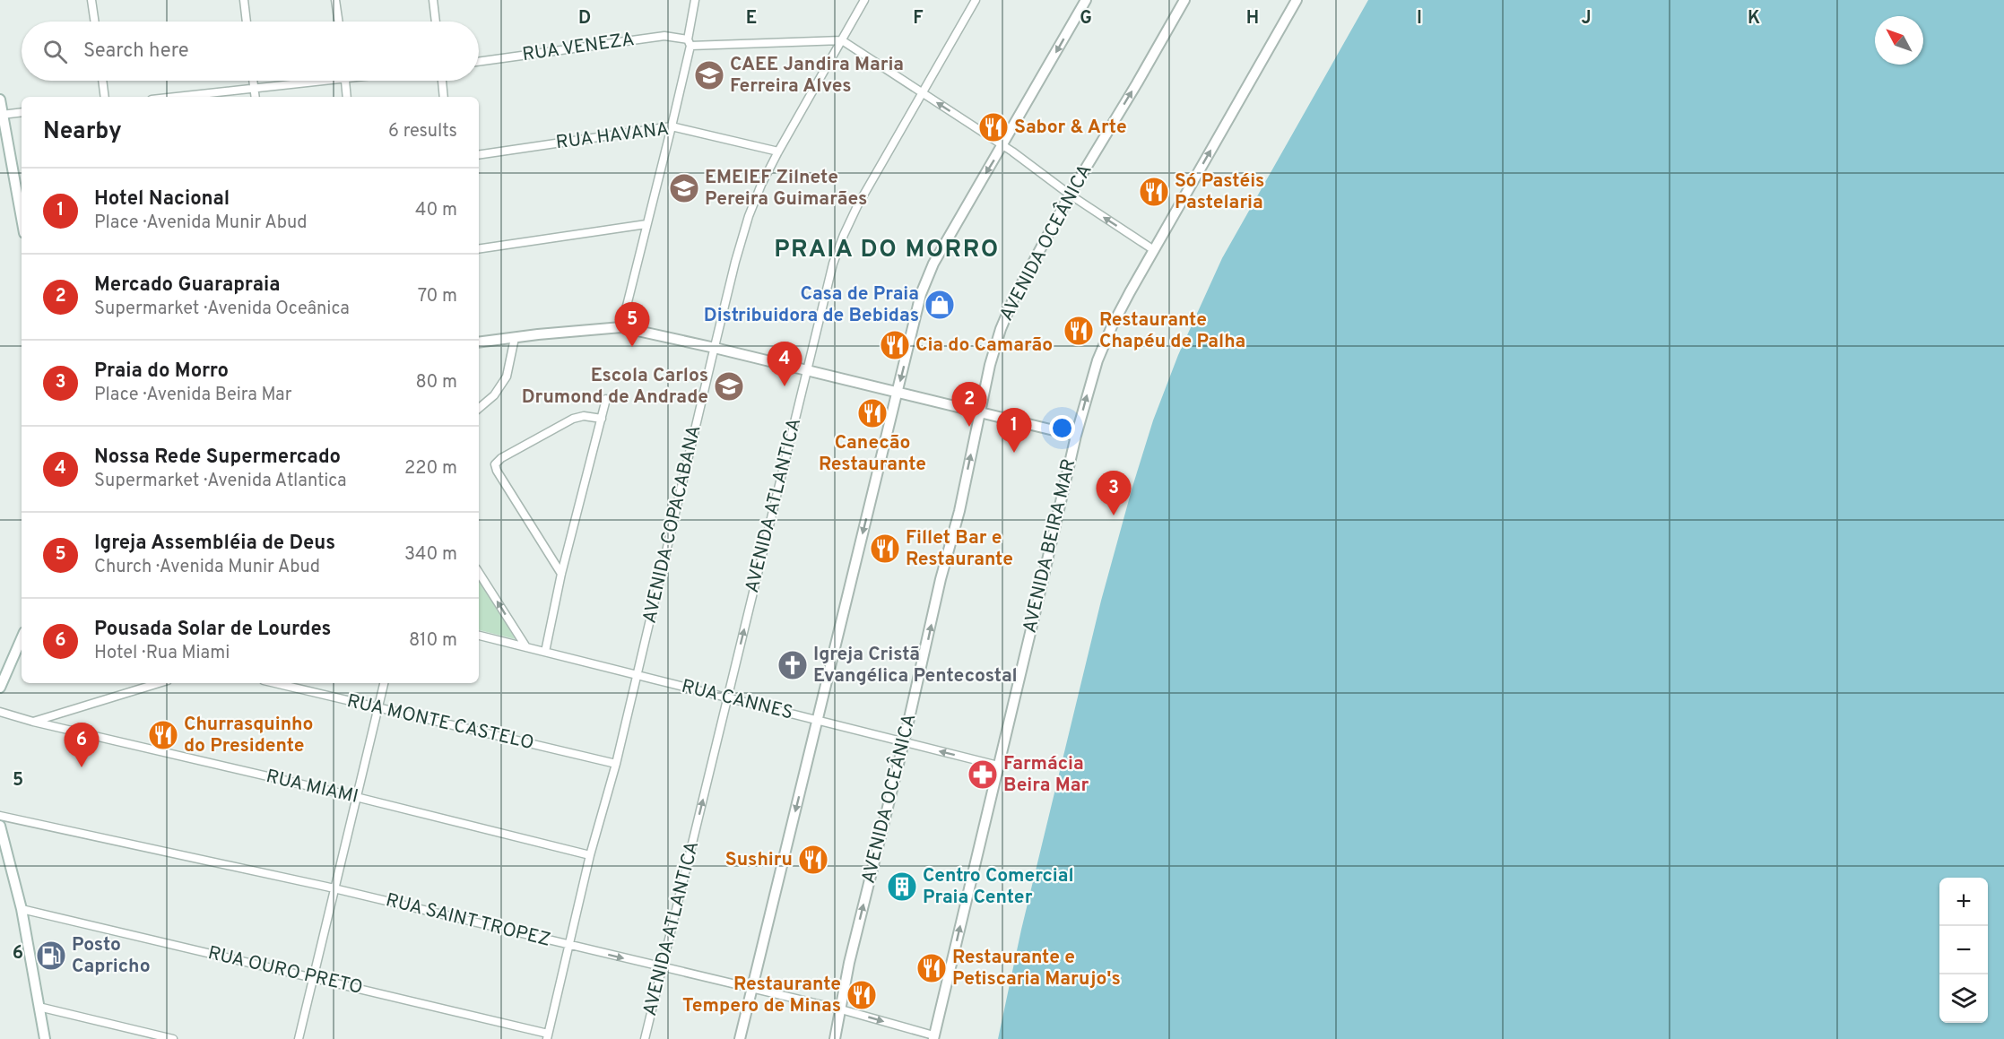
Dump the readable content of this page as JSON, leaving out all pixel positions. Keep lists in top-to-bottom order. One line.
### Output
{"streets":{"street":["RUA VENEZA","RUA HAVANA","AVENIDA OCEÂNICA","AVENIDA ATLANTICA","AVENIDA COPACABANA","AVENIDA BEIRA MAR","RUA CANNES","RUA MONTE CASTELO","RUA MIAMI","RUA SAINT TROPEZ","RUA OURO PRETO"]},"crossings":[["RUA VENEZA","AVENIDA COPACABANA"],["RUA HAVANA","AVENIDA COPACABANA"],["AVENIDA OCEÂNICA","RUA CANNES"],["AVENIDA OCEÂNICA","RUA SAINT TROPEZ"],["AVENIDA ATLANTICA","RUA CANNES"],["AVENIDA ATLANTICA","RUA SAINT TROPEZ"],["AVENIDA COPACABANA","RUA CANNES"],["AVENIDA COPACABANA","RUA MONTE CASTELO"],["AVENIDA COPACABANA","RUA MIAMI"],["AVENIDA COPACABANA","RUA SAINT TROPEZ"],["AVENIDA COPACABANA","RUA OURO PRETO"],["AVENIDA BEIRA MAR","RUA CANNES"],["AVENIDA BEIRA MAR","RUA SAINT TROPEZ"]],"one_way":["AVENIDA OCEÂNICA","AVENIDA ATLANTICA","AVENIDA BEIRA MAR"],"districts":["PRAIA DO MORRO"],"places":{"school or university":["CAEE Jandira Maria Ferreira Alves","EMEIEF Zilnete Pereira Guimarães","Escola Carlos Drumond de Andrade"],"restaurant":["Sabor & Arte","Só Pastéis Pastelaria","Restaurante Chapéu de Palha","Cia do Camarão","Canecão Restaurante","Fillet Bar e Restaurante","Churrasquinho do Presidente","Sushiru","Restaurante e Petiscaria Marujo's","Restaurante Tempero de Minas"],"shop":["Casa de Praia Distribuidora de Bebidas"],"church":["Igreja Cristã Evangélica Pentecostal"],"pharmacy":["Farmácia Beira Mar"],"building":["Centro Comercial Praia Center"],"fuel station":["Posto Capricho"]},"north":"top left","page":{"search":"Search here","heading":["Nearby","6 results"],"list":[{"mark":"1","name":"Hotel Nacional","note":"Place · Avenida Munir Abud","value":"40 m"},{"mark":"2","name":"Mercado Guarapraia","note":"Supermarket · Avenida Oceânica","value":"70 m"},{"mark":"3","name":"Praia do Morro","note":"Place · Avenida Beira Mar","value":"80 m"},{"mark":"4","name":"Nossa Rede Supermercado","note":"Supermarket · Avenida Atlantica","value":"220 m"},{"mark":"5","name":"Igreja Assembléia de Deus","note":"Church · Avenida Munir Abud","value":"340 m"},{"mark":"6","name":"Pousada Solar de Lourdes","note":"Hotel · Rua Miami","value":"810 m"}],"pins":["5","4","2","1","3","6"],"map_buttons":["+","−"]},"grid":{"columns":["D","E","F","G","H","I","J","K"],"rows":["5","6"]}}
